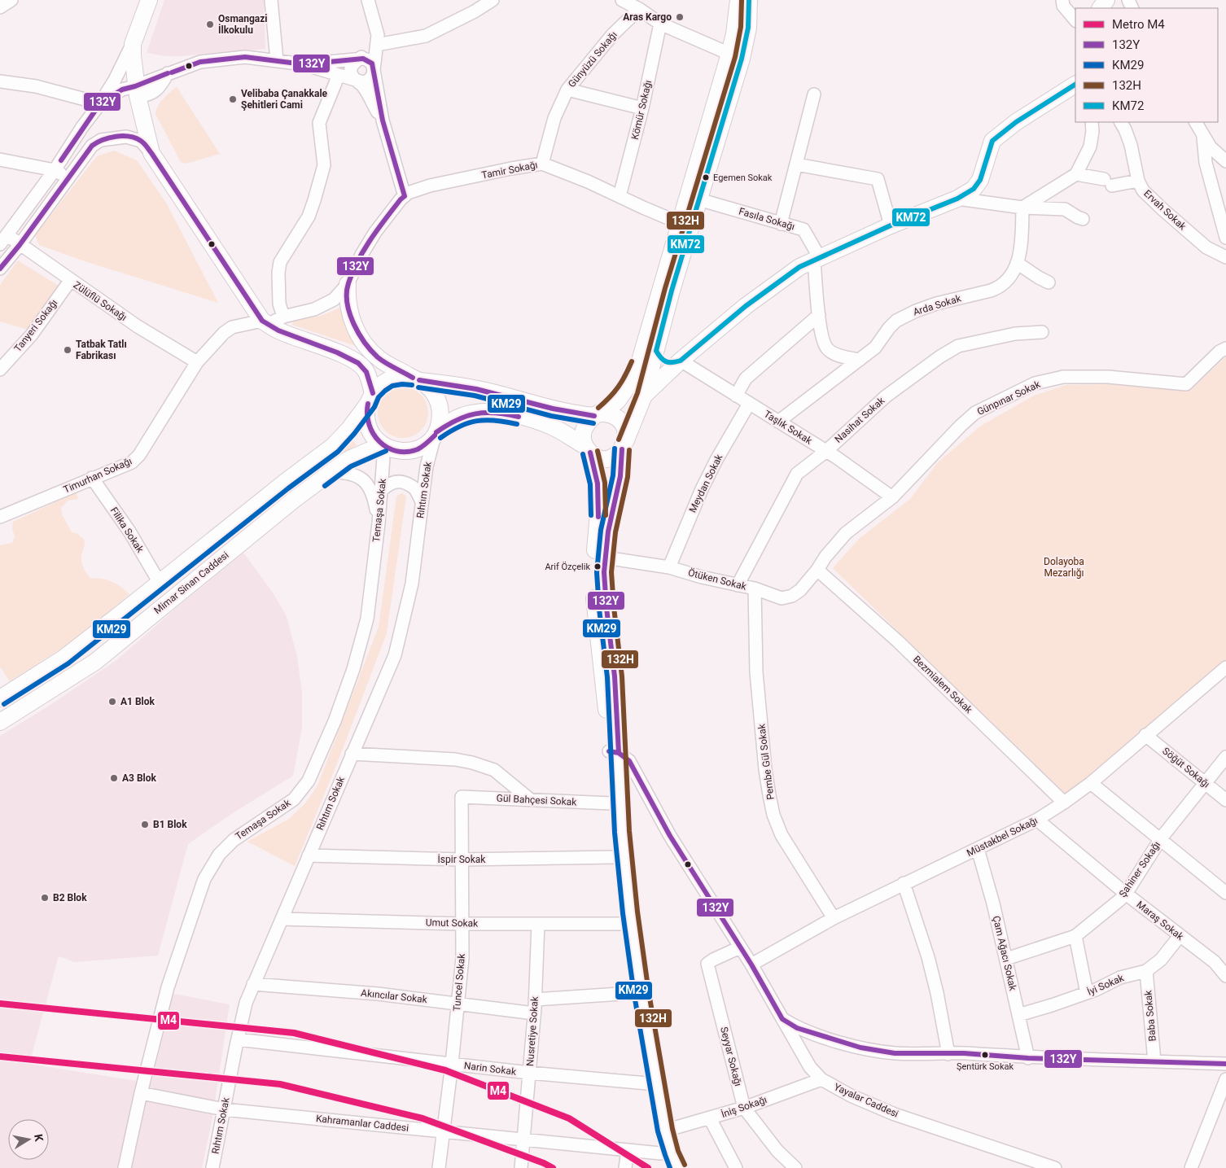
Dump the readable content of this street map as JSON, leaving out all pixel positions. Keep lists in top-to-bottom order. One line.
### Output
{"streets":{"main road":["Mimar Sinan Caddesi"],"street":["Günyüzü Sokağı","Kömür Sokağı","Tamir Sokağı","Ervah Sokak","Fasıla Sokağı","Zülüflü Sokağı","Arda Sokak","Tanyeri Sokağı","Günpınar Sokak","Nasihat Sokak","Taşlık Sokak","Timurhan Sokağı","Meydan Sokak","Rıhtım Sokak","Temaşa Sokak","Filika Sokak","Ötüken Sokak","Bezmialem Sokak","Pembe Gül Sokak","Söğüt Sokağı","Gül Bahçesi Sokak","Müstakbel Sokağı","İspir Sokak","Şahiner Sokağı","Maraş Sokak","Umut Sokak","Çam Ağacı Sokak","Tuncel Sokak","İyi Sokak","Akıncılar Sokak","Baba Sokak","Nusretiye Sokak","Seyyar Sokağı","Narin Sokak","Yayalar Caddesi","İniş Sokağı","Kahramanlar Caddesi"]},"crossings":[["Günyüzü Sokağı","Tamir Sokağı"],["Kömür Sokağı","Tamir Sokağı"],["Tamir Sokağı","Timurhan Sokağı"],["Zülüflü Sokağı","Tanyeri Sokağı"],["Zülüflü Sokağı","Timurhan Sokağı"],["Arda Sokak","Taşlık Sokak"],["Günpınar Sokak","Taşlık Sokak"],["Günpınar Sokak","Ötüken Sokak"],["Günpınar Sokak","Bezmialem Sokak"],["Nasihat Sokak","Taşlık Sokak"],["Nasihat Sokak","Ötüken Sokak"],["Taşlık Sokak","Meydan Sokak"],["Timurhan Sokağı","Filika Sokak"],["Meydan Sokak","Ötüken Sokak"],["Rıhtım Sokak","Temaşa Sokak"],["Rıhtım Sokak","Mimar Sinan Caddesi"],["Rıhtım Sokak","İspir Sokak"],["Rıhtım Sokak","Umut Sokak"],["Rıhtım Sokak","Akıncılar Sokak"],["Rıhtım Sokak","Narin Sokak"],["Rıhtım Sokak","Kahramanlar Caddesi"],["Temaşa Sokak","Mimar Sinan Caddesi"],["Temaşa Sokak","Kahramanlar Caddesi"],["Filika Sokak","Mimar Sinan Caddesi"],["Ötüken Sokak","Bezmialem Sokak"],["Ötüken Sokak","Pembe Gül Sokak"],["Bezmialem Sokak","Müstakbel Sokağı"],["Pembe Gül Sokak","Müstakbel Sokağı"],["Söğüt Sokağı","Müstakbel Sokağı"],["Söğüt Sokağı","Şahiner Sokağı"],["Gül Bahçesi Sokak","Tuncel Sokak"],["Müstakbel Sokağı","Maraş Sokak"],["Müstakbel Sokağı","Çam Ağacı Sokak"],["Müstakbel Sokağı","Yayalar Caddesi"],["İspir Sokak","Tuncel Sokak"],["Şahiner Sokağı","Maraş Sokak"],["Şahiner Sokağı","Çam Ağacı Sokak"],["Maraş Sokak","İyi Sokak"],["Umut Sokak","Tuncel Sokak"],["Umut Sokak","Nusretiye Sokak"],["Çam Ağacı Sokak","İyi Sokak"],["Tuncel Sokak","Akıncılar Sokak"],["Tuncel Sokak","Narin Sokak"],["Tuncel Sokak","Kahramanlar Caddesi"],["İyi Sokak","Baba Sokak"],["Akıncılar Sokak","Nusretiye Sokak"],["Nusretiye Sokak","Narin Sokak"],["Nusretiye Sokak","Kahramanlar Caddesi"],["Seyyar Sokağı","Yayalar Caddesi"],["Seyyar Sokağı","İniş Sokağı"],["Yayalar Caddesi","İniş Sokağı"]],"parks":["Dolayoba Mezarlığı"],"places":["Aras Kargo","Osmangazi İlkokulu","Velibaba Çanakkale Şehitleri Cami","Egemen Sokak","Tatbak Tatlı Fabrikası","Arif Özçelik","A1 Blok","A3 Blok","B1 Blok","B2 Blok","Şentürk Sokak"],"lines":["transit line 132H","transit line KM72","transit line 132Y","transit line KM29","metro line M4"],"legend":["Metro M4","132Y","KM29","132H","KM72"],"north":"right"}
